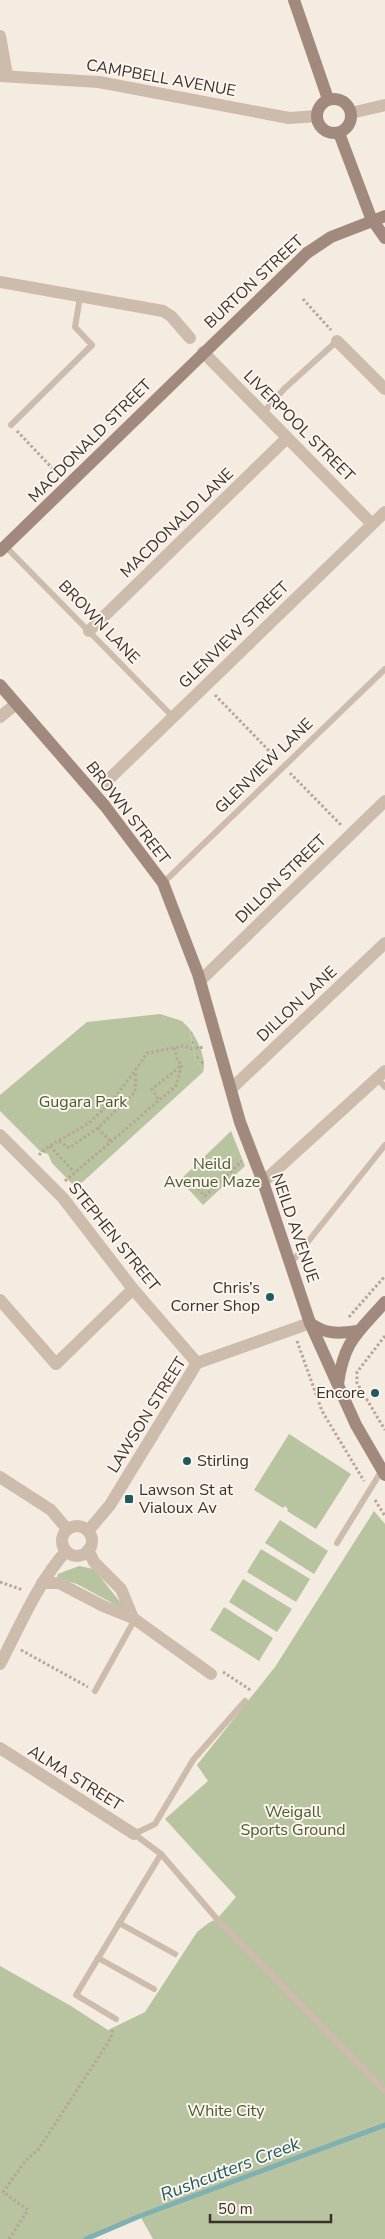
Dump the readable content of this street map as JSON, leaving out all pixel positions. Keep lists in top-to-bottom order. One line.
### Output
{"streets":{"street":["CAMPBELL AVENUE","BURTON STREET","LIVERPOOL STREET","MACDONALD STREET","MACDONALD LANE","GLENVIEW STREET","BROWN STREET","DILLON STREET","DILLON LANE","NEILD AVENUE","STEPHEN STREET","LAWSON STREET","ALMA STREET"],"lane":["BROWN LANE","GLENVIEW LANE"]},"crossings":[["BURTON STREET","LIVERPOOL STREET"],["BURTON STREET","MACDONALD STREET"],["LIVERPOOL STREET","MACDONALD STREET"],["LIVERPOOL STREET","MACDONALD LANE"],["LIVERPOOL STREET","GLENVIEW STREET"],["MACDONALD STREET","BROWN LANE"],["MACDONALD LANE","BROWN LANE"],["BROWN LANE","GLENVIEW STREET"],["GLENVIEW LANE","BROWN STREET"],["BROWN STREET","DILLON STREET"],["BROWN STREET","NEILD AVENUE"],["DILLON STREET","NEILD AVENUE"],["DILLON LANE","NEILD AVENUE"],["NEILD AVENUE","LAWSON STREET"],["STEPHEN STREET","LAWSON STREET"]],"water":["Rushcutters Creek"],"parks":["Gugara Park","Neild Avenue Maze","Weigall Sports Ground","White City"],"places":{"other":["Chris’s Corner Shop","Encore","Stirling"],"transit":["Lawson St at Vialoux Av"]},"scale_bar":"50 m"}
